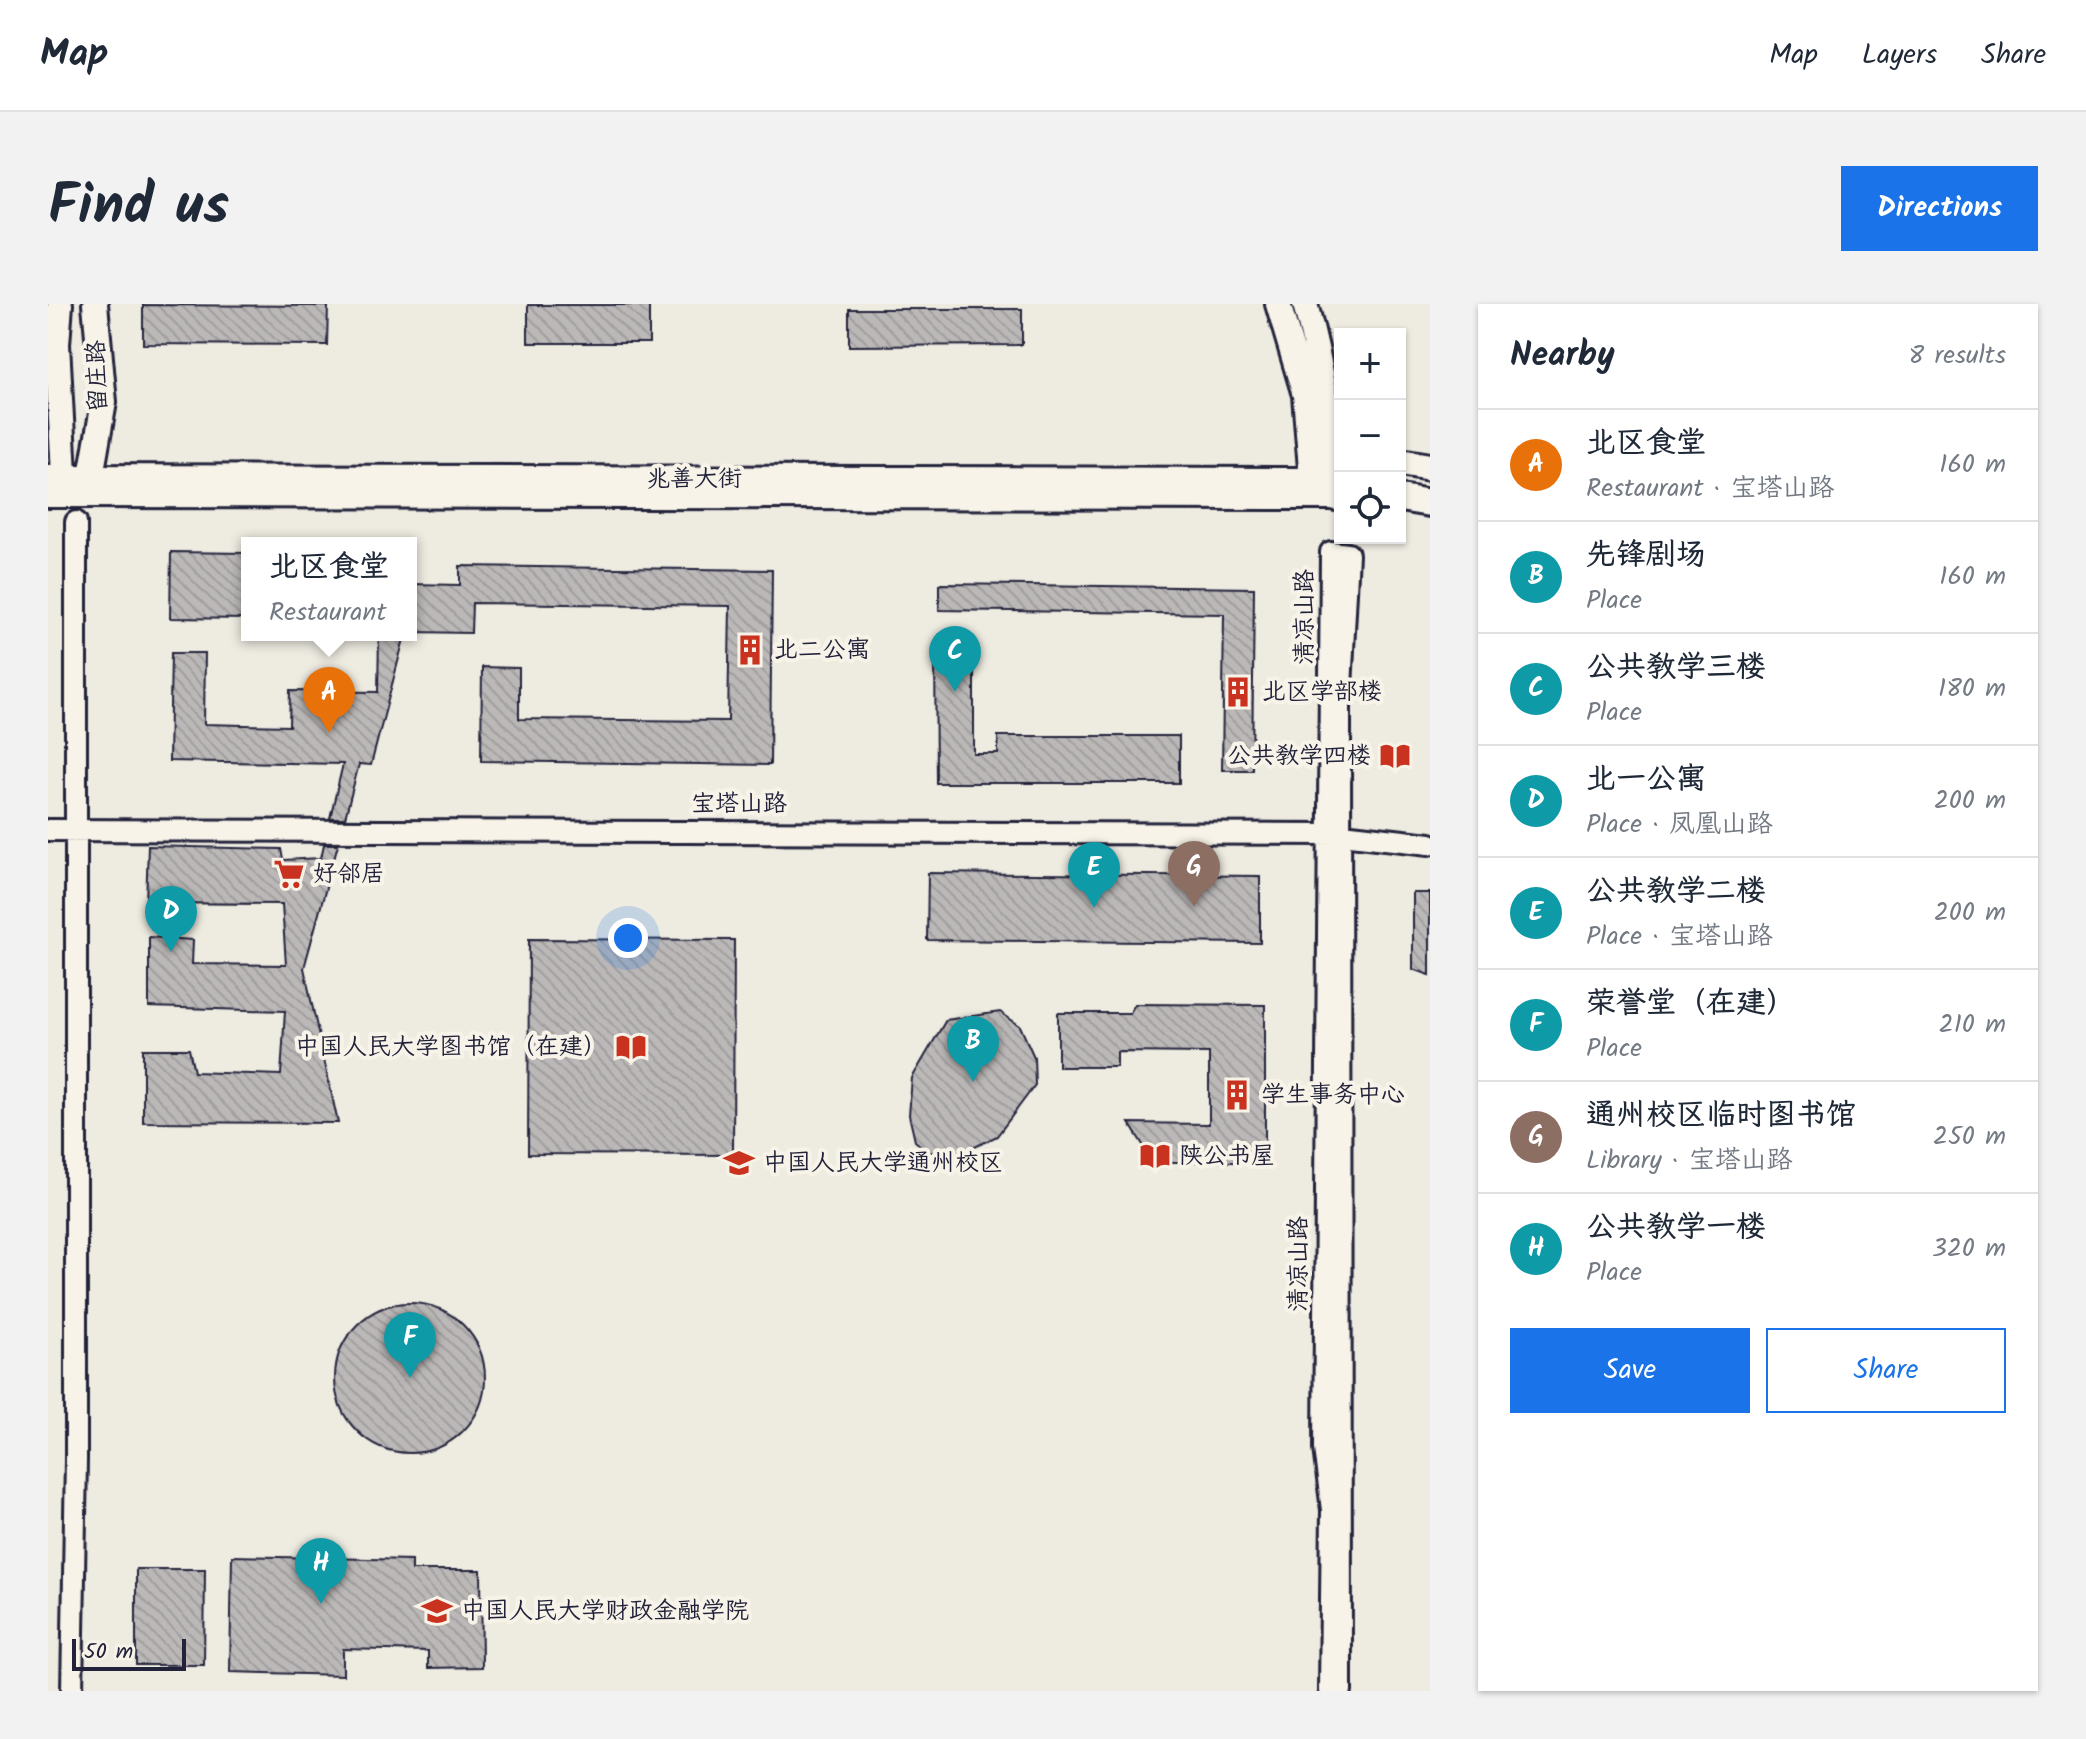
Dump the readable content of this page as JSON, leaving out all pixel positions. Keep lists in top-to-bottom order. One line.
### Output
{"streets":{"main road":["留庄路","兆善大街"],"street":["清凉山路","宝塔山路"]},"crossings":[["留庄路","兆善大街"],["清凉山路","宝塔山路"]],"places":{"building":["北二公寓","北区学部楼","学生事务中心"],"library":["公共教学四楼","中国人民大学图书馆（在建）","陕公书屋"],"supermarket":["好邻居"],"school or university":["中国人民大学通州校区","中国人民大学财政金融学院"]},"scale_bar":"50 m","page":{"header":"Map","nav":["Map","Layers","Share"],"title":"Find us","buttons":["Directions",["Save","Share"]],"heading":["Nearby","8 results"],"map_buttons":["+","−"],"list":[{"mark":"A","name":"北区食堂","note":"Restaurant · 宝塔山路","value":"160 m"},{"mark":"B","name":"先锋剧场","note":"Place","value":"160 m"},{"mark":"C","name":"公共教学三楼","note":"Place","value":"180 m"},{"mark":"D","name":"北一公寓","note":"Place · 凤凰山路","value":"200 m"},{"mark":"E","name":"公共教学二楼","note":"Place · 宝塔山路","value":"200 m"},{"mark":"F","name":"荣誉堂（在建）","note":"Place","value":"210 m"},{"mark":"G","name":"通州校区临时图书馆","note":"Library · 宝塔山路","value":"250 m"},{"mark":"H","name":"公共教学一楼","note":"Place","value":"320 m"}],"popup":["北区食堂","Restaurant"],"pins":["C","A","G","E","D","B","F","H"],"scale":"50 m"}}
